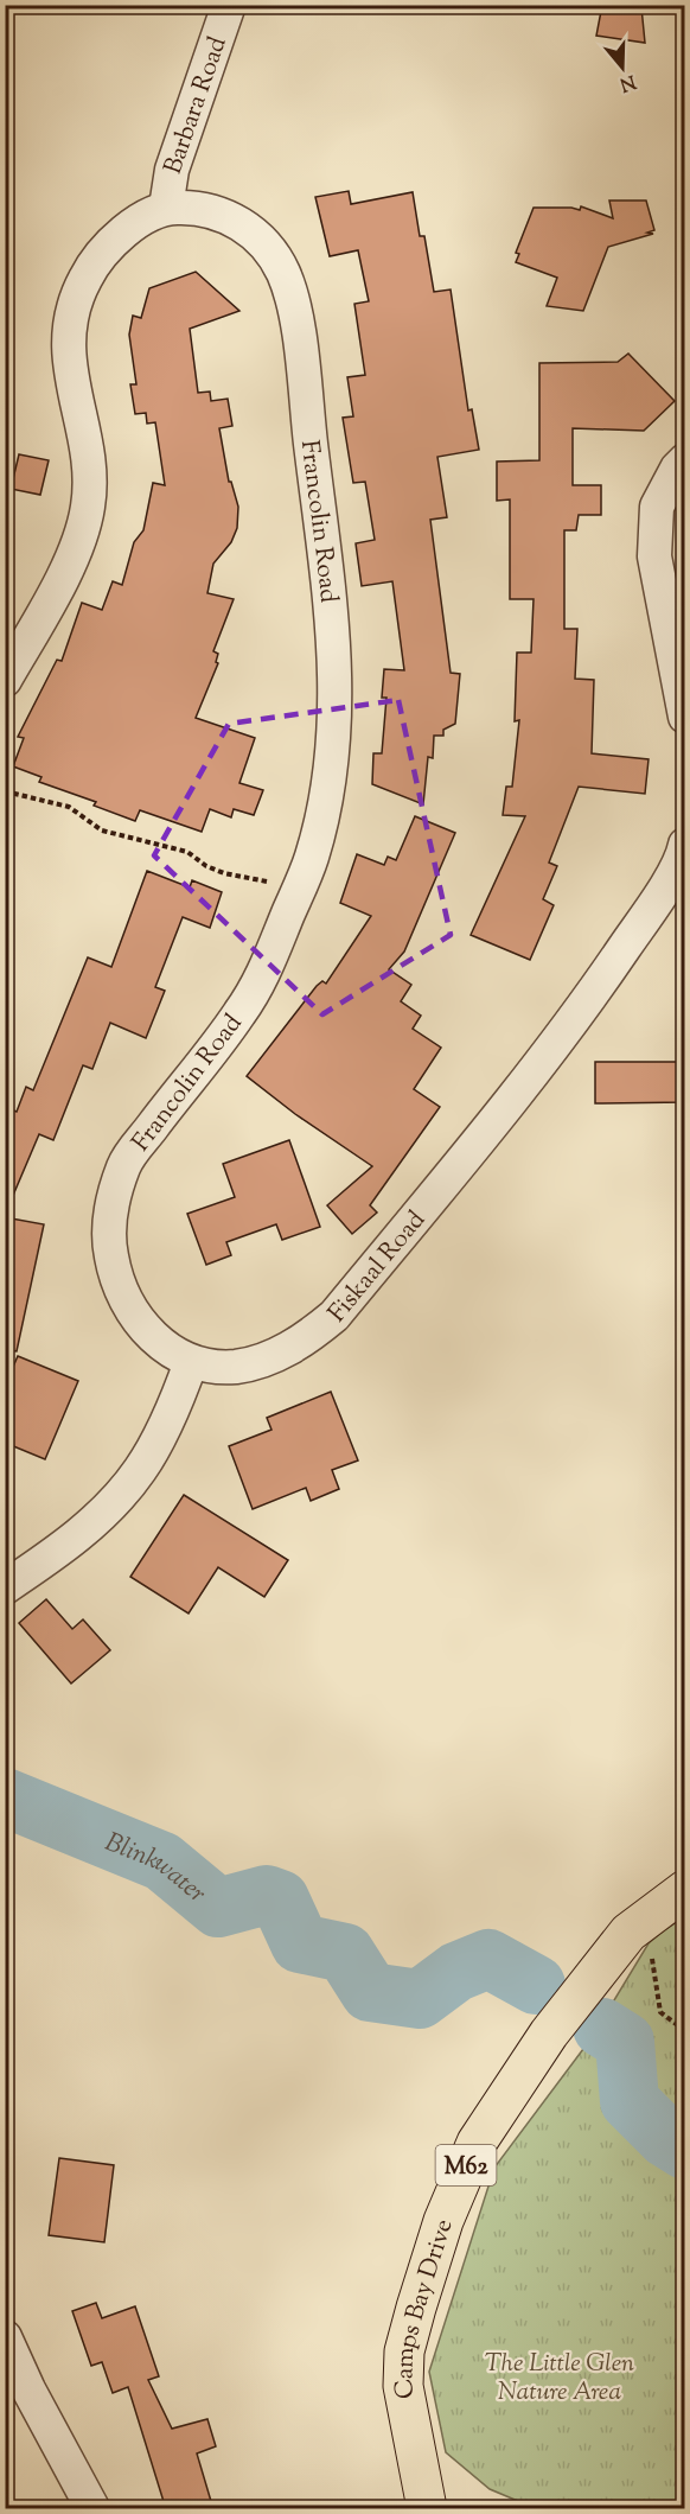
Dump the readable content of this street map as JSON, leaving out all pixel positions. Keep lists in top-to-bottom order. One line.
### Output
{"streets":{"main road":["M62","Camps Bay Drive"],"street":["Barbara Road","Francolin Road","Fiskaal Road"]},"crossings":[["Barbara Road","Francolin Road"],["Francolin Road","Fiskaal Road"]],"water":["Blinkwater"],"parks":["The Little Glen Nature Area"],"north":"bottom"}
